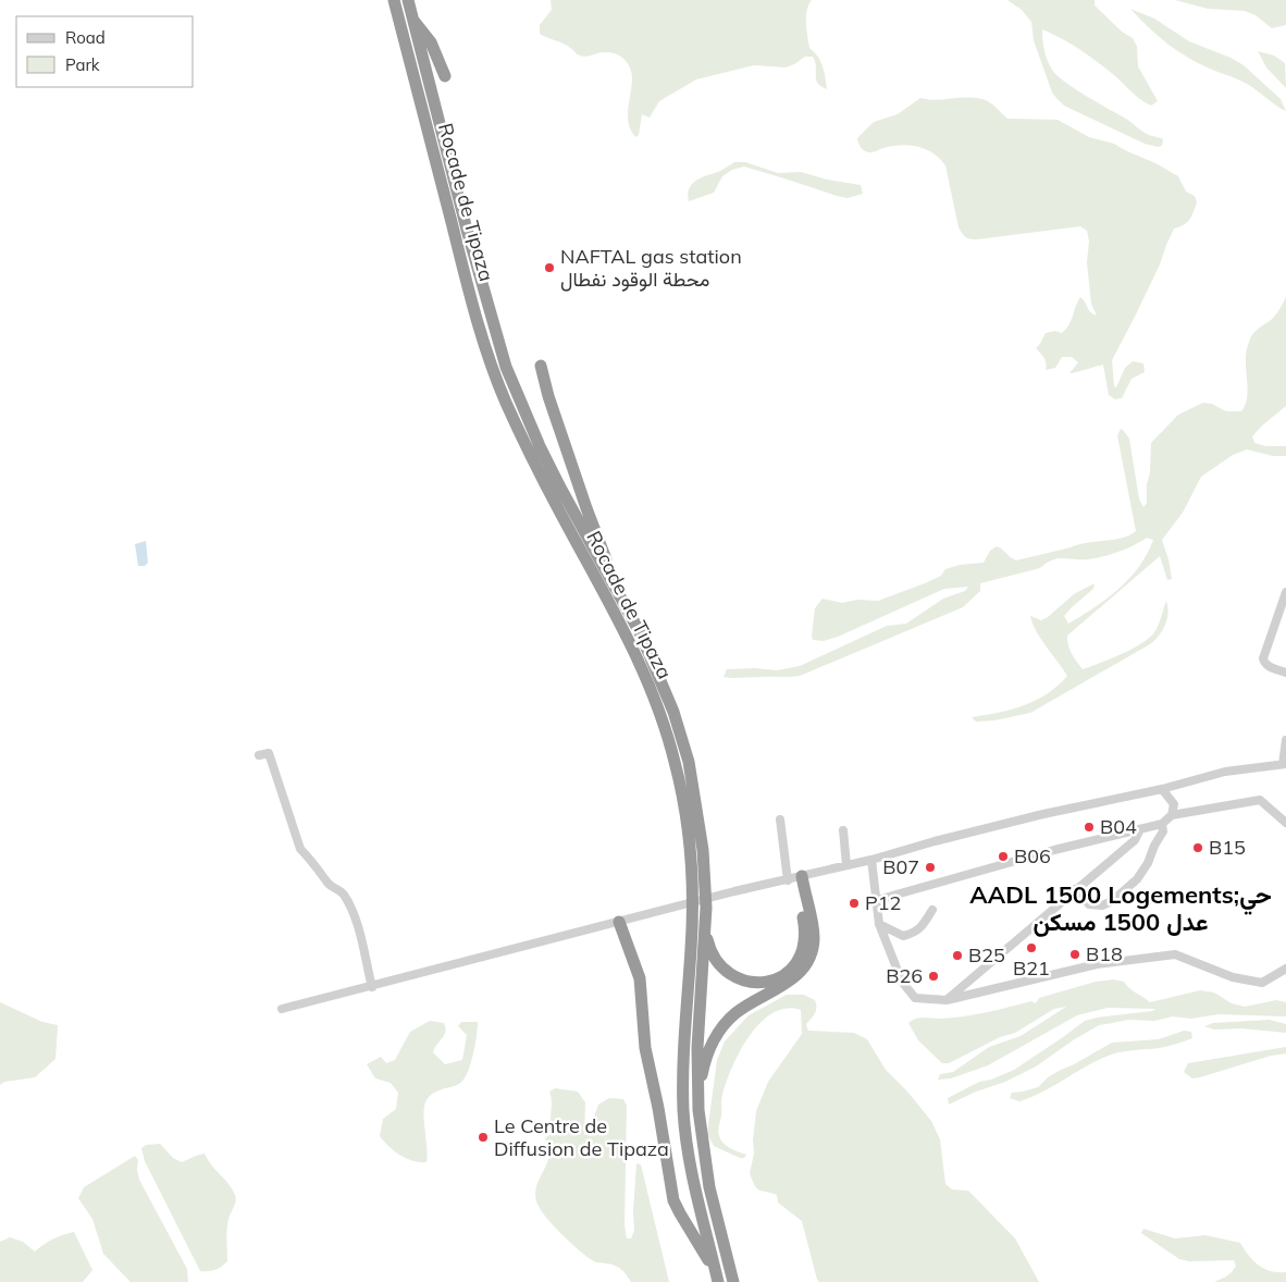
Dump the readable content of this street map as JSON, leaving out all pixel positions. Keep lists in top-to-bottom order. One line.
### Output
{"streets":{"highway":["Rocade de Tipaza"]},"districts":["AADL 1500 Logements;حي عدل 1500 مسكن"],"places":["NAFTAL gas station محطة الوقود نفطال","B04","B15","B06","B07","P12","B21","B18","B25","B26","Le Centre de Diffusion de Tipaza"],"legend":["Road","Park"]}
